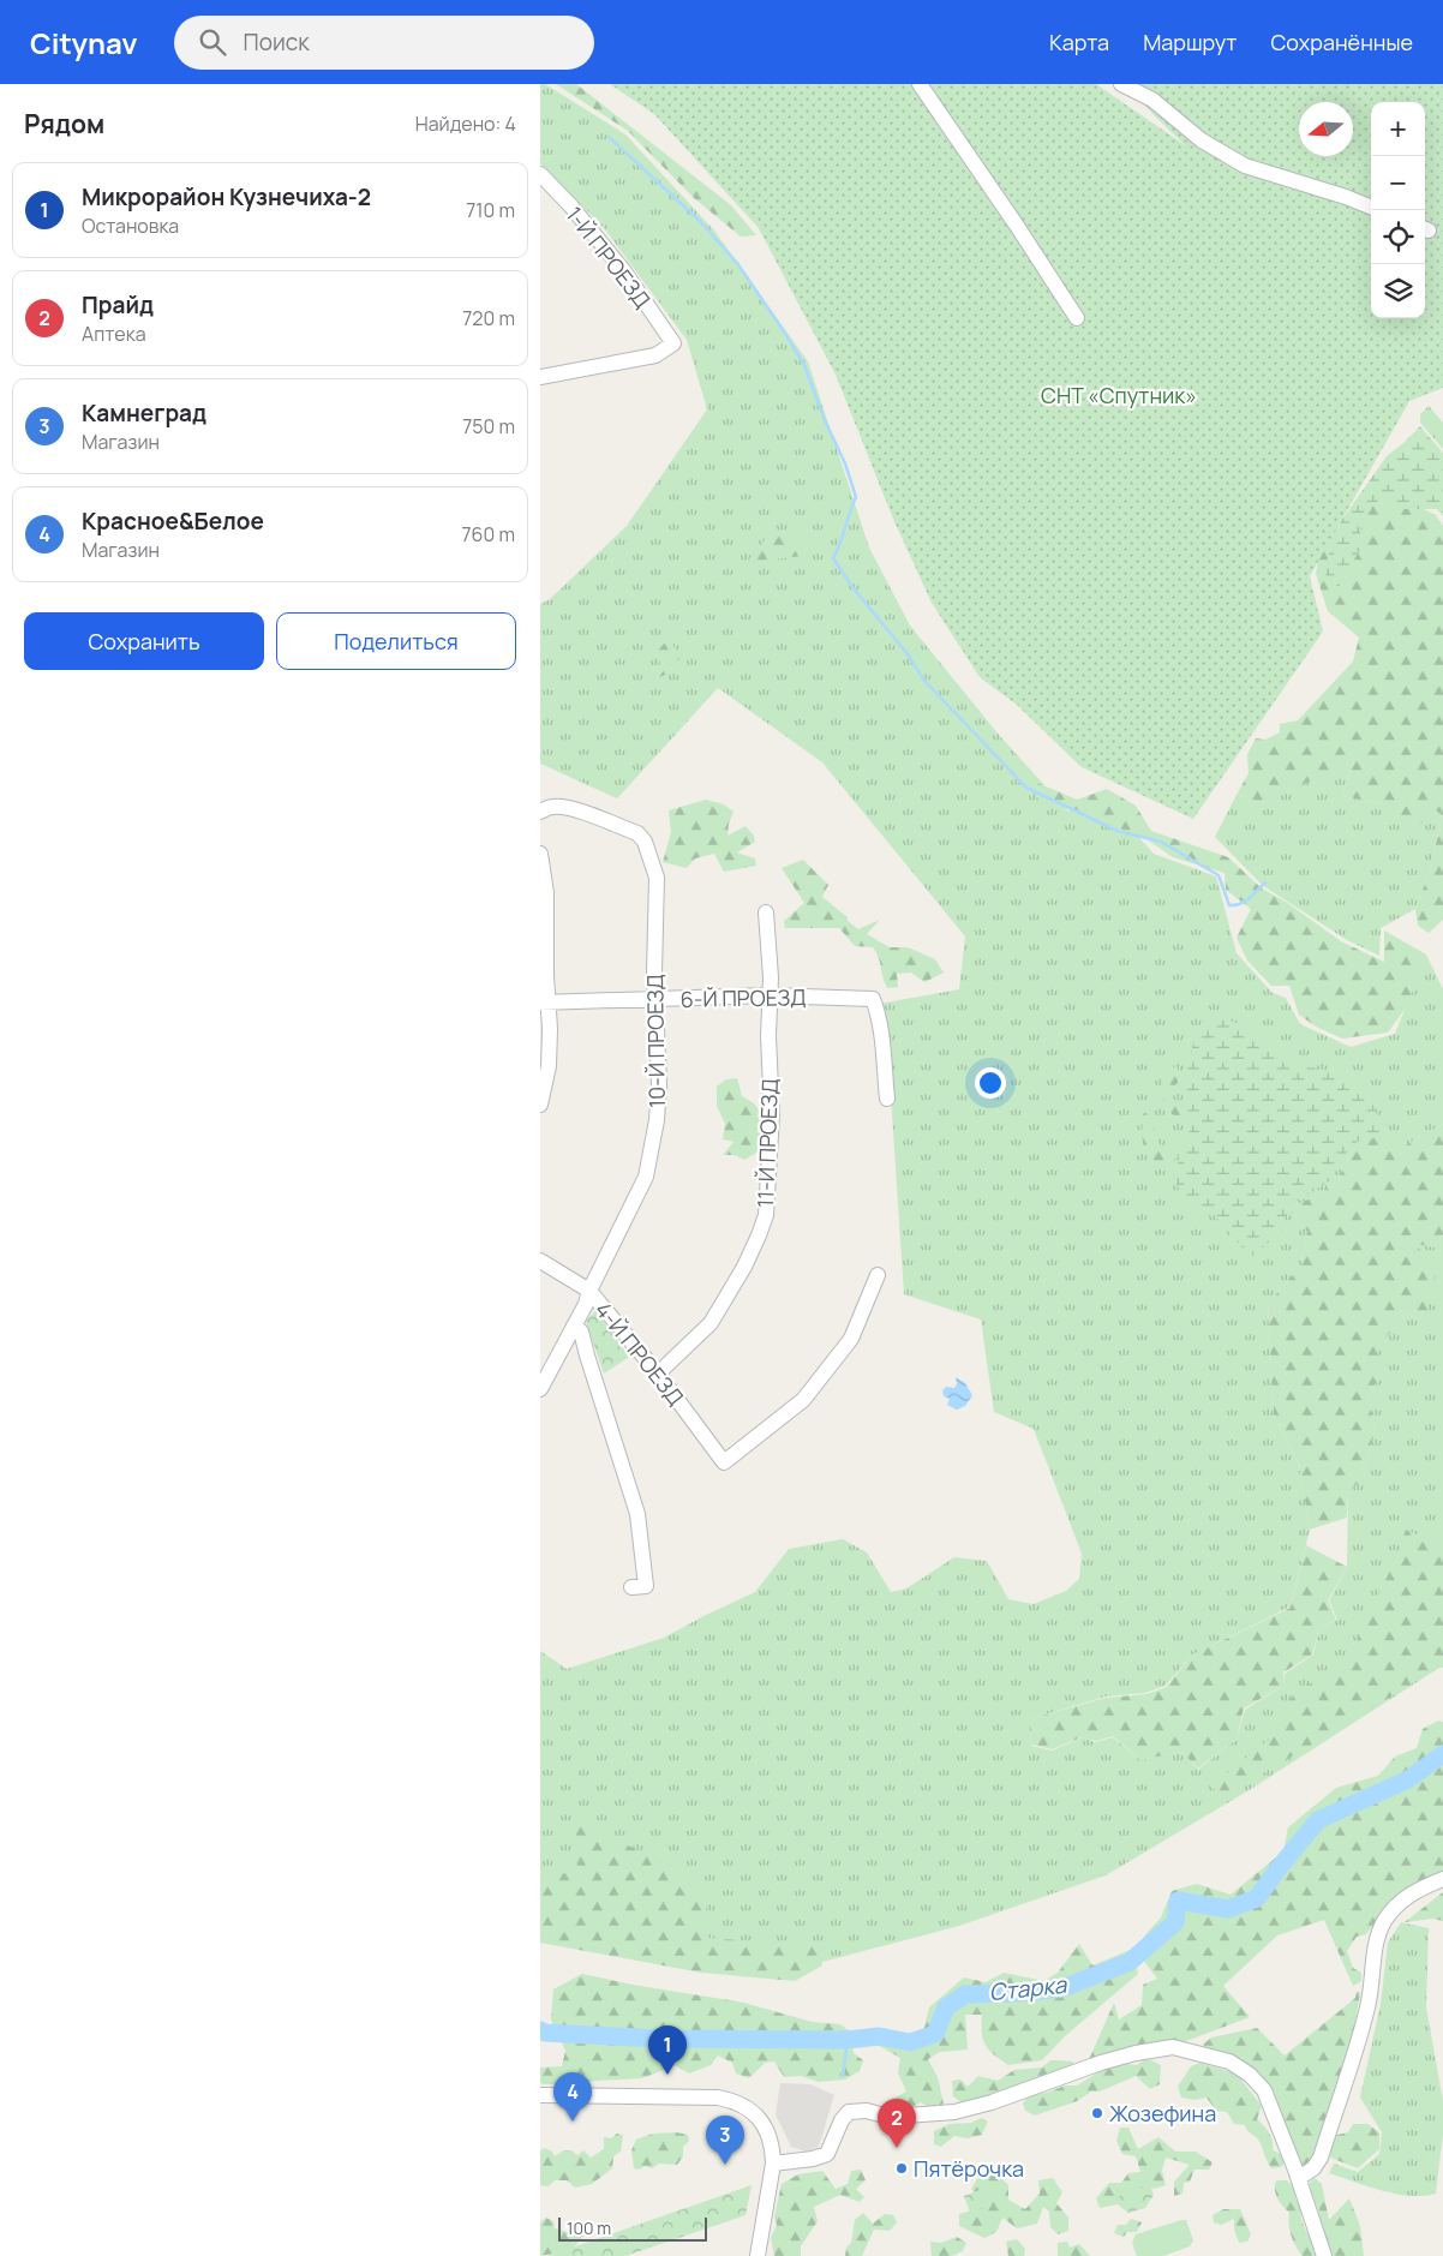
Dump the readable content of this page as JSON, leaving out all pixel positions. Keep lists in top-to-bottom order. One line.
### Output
{"streets":{"street":["1-Й ПРОЕЗД","6-Й ПРОЕЗД","10-Й ПРОЕЗД","11-Й ПРОЕЗД","4-Й ПРОЕЗД"]},"crossings":[["6-Й ПРОЕЗД","10-Й ПРОЕЗД"],["6-Й ПРОЕЗД","11-Й ПРОЕЗД"],["10-Й ПРОЕЗД","4-Й ПРОЕЗД"],["11-Й ПРОЕЗД","4-Й ПРОЕЗД"]],"water":["Старка"],"parks":["СНТ «Спутник»"],"places":["Жозефина","Пятёрочка"],"scale_bar":"100 m","north":"left","page":{"header":"Citynav","search":"Поиск","nav":["Карта","Маршрут","Сохранённые"],"heading":["Рядом","Найдено: 4"],"map_buttons":["+","−"],"list":[{"mark":"1","name":"Микрорайон Кузнечиха-2","note":"Остановка","value":"710 m"},{"mark":"2","name":"Прайд","note":"Аптека","value":"720 m"},{"mark":"3","name":"Камнеград","note":"Магазин","value":"750 m"},{"mark":"4","name":"Красное&Белое","note":"Магазин","value":"760 m"}],"buttons":["Сохранить","Поделиться"],"pins":["1","4","2","3"],"scale":"100 m"}}
